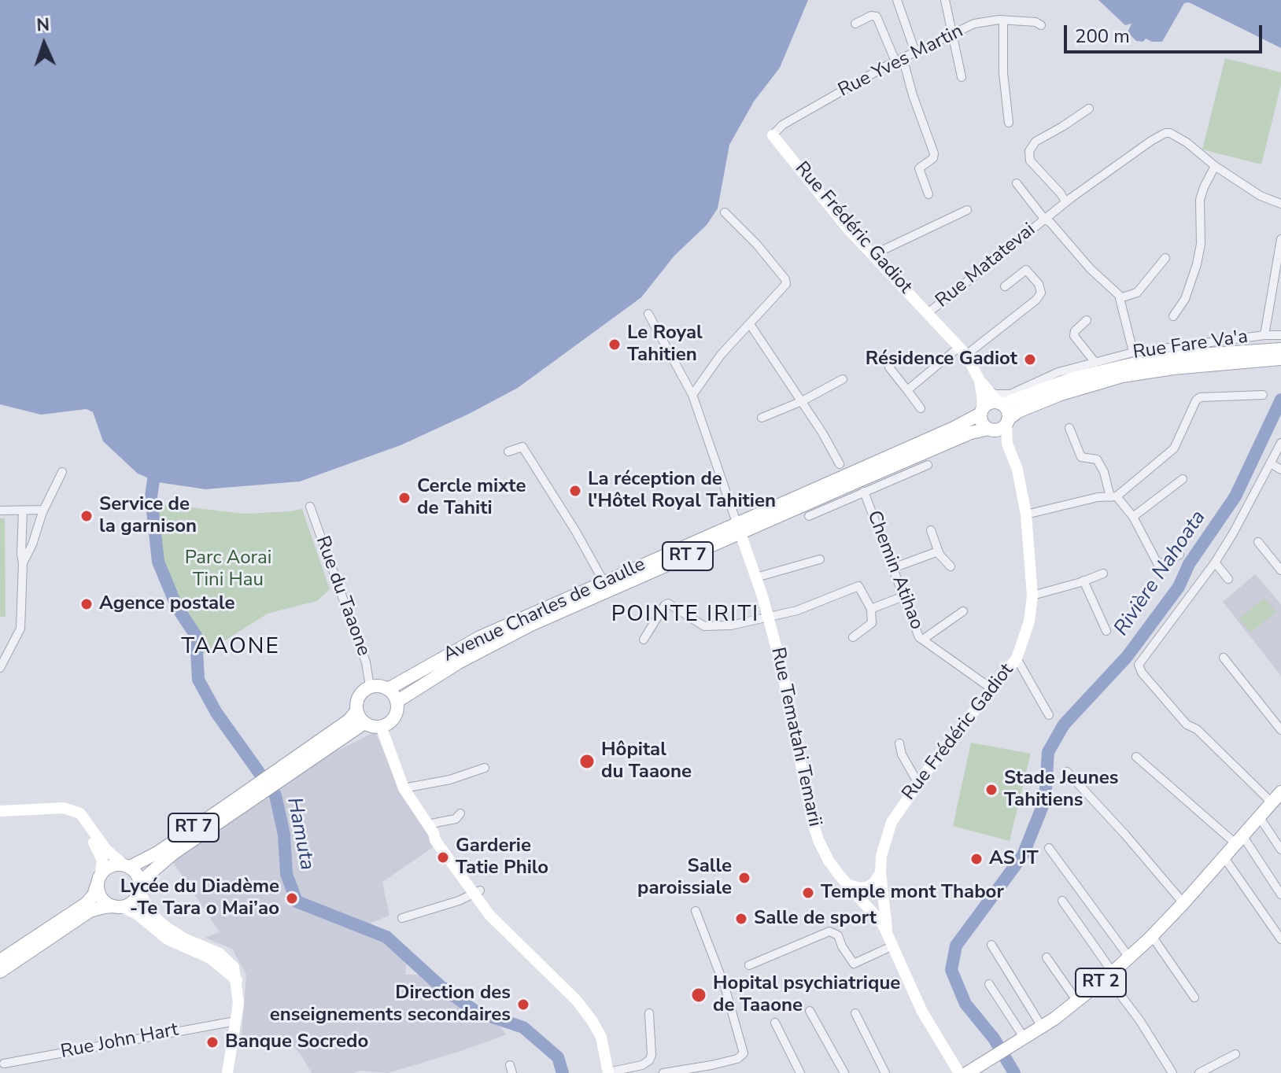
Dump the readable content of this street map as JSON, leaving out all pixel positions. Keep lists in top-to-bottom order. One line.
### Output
{"streets":{"main road":["Rue Frédéric Gadiot","RT 7","Avenue Charles de Gaulle","Rue Tematahi Temarii","RT 2"],"street":["Rue Yves Martin","Rue Matatevai","Rue Fare Va'a","Chemin Atihao","Rue du Taaone","Rue John Hart"]},"crossings":[["Rue Yves Martin","Rue Frédéric Gadiot"],["Rue Frédéric Gadiot","Rue Matatevai"],["Rue Frédéric Gadiot","Rue Fare Va'a"],["Rue Frédéric Gadiot","RT 7"],["Rue Frédéric Gadiot","Chemin Atihao"],["Rue Frédéric Gadiot","Avenue Charles de Gaulle"],["Rue Frédéric Gadiot","Rue Tematahi Temarii"],["RT 7","Rue du Taaone"],["RT 7","Avenue Charles de Gaulle"],["Rue du Taaone","Avenue Charles de Gaulle"],["Avenue Charles de Gaulle","Rue Tematahi Temarii"]],"districts":["POINTE IRITI","TAAONE"],"water":["Rivière Nahoata","Hamuta"],"parks":["Parc Aorai Tini Hau"],"places":["Le Royal Tahitien","Résidence Gadiot","La réception de l'Hôtel Royal Tahitien","Cercle mixte de Tahiti","Service de la garnison","Agence postale","Hôpital du Taaone","Stade Jeunes Tahitiens","Garderie Tatie Philo","AS JT","Salle paroissiale","Temple mont Thabor","Lycée du Diadème -Te Tara o Mai’ao","Salle de sport","Hopital psychiatrique de Taaone","Direction des enseignements secondaires","Banque Socredo"],"scale_bar":"200 m","north":"top"}
